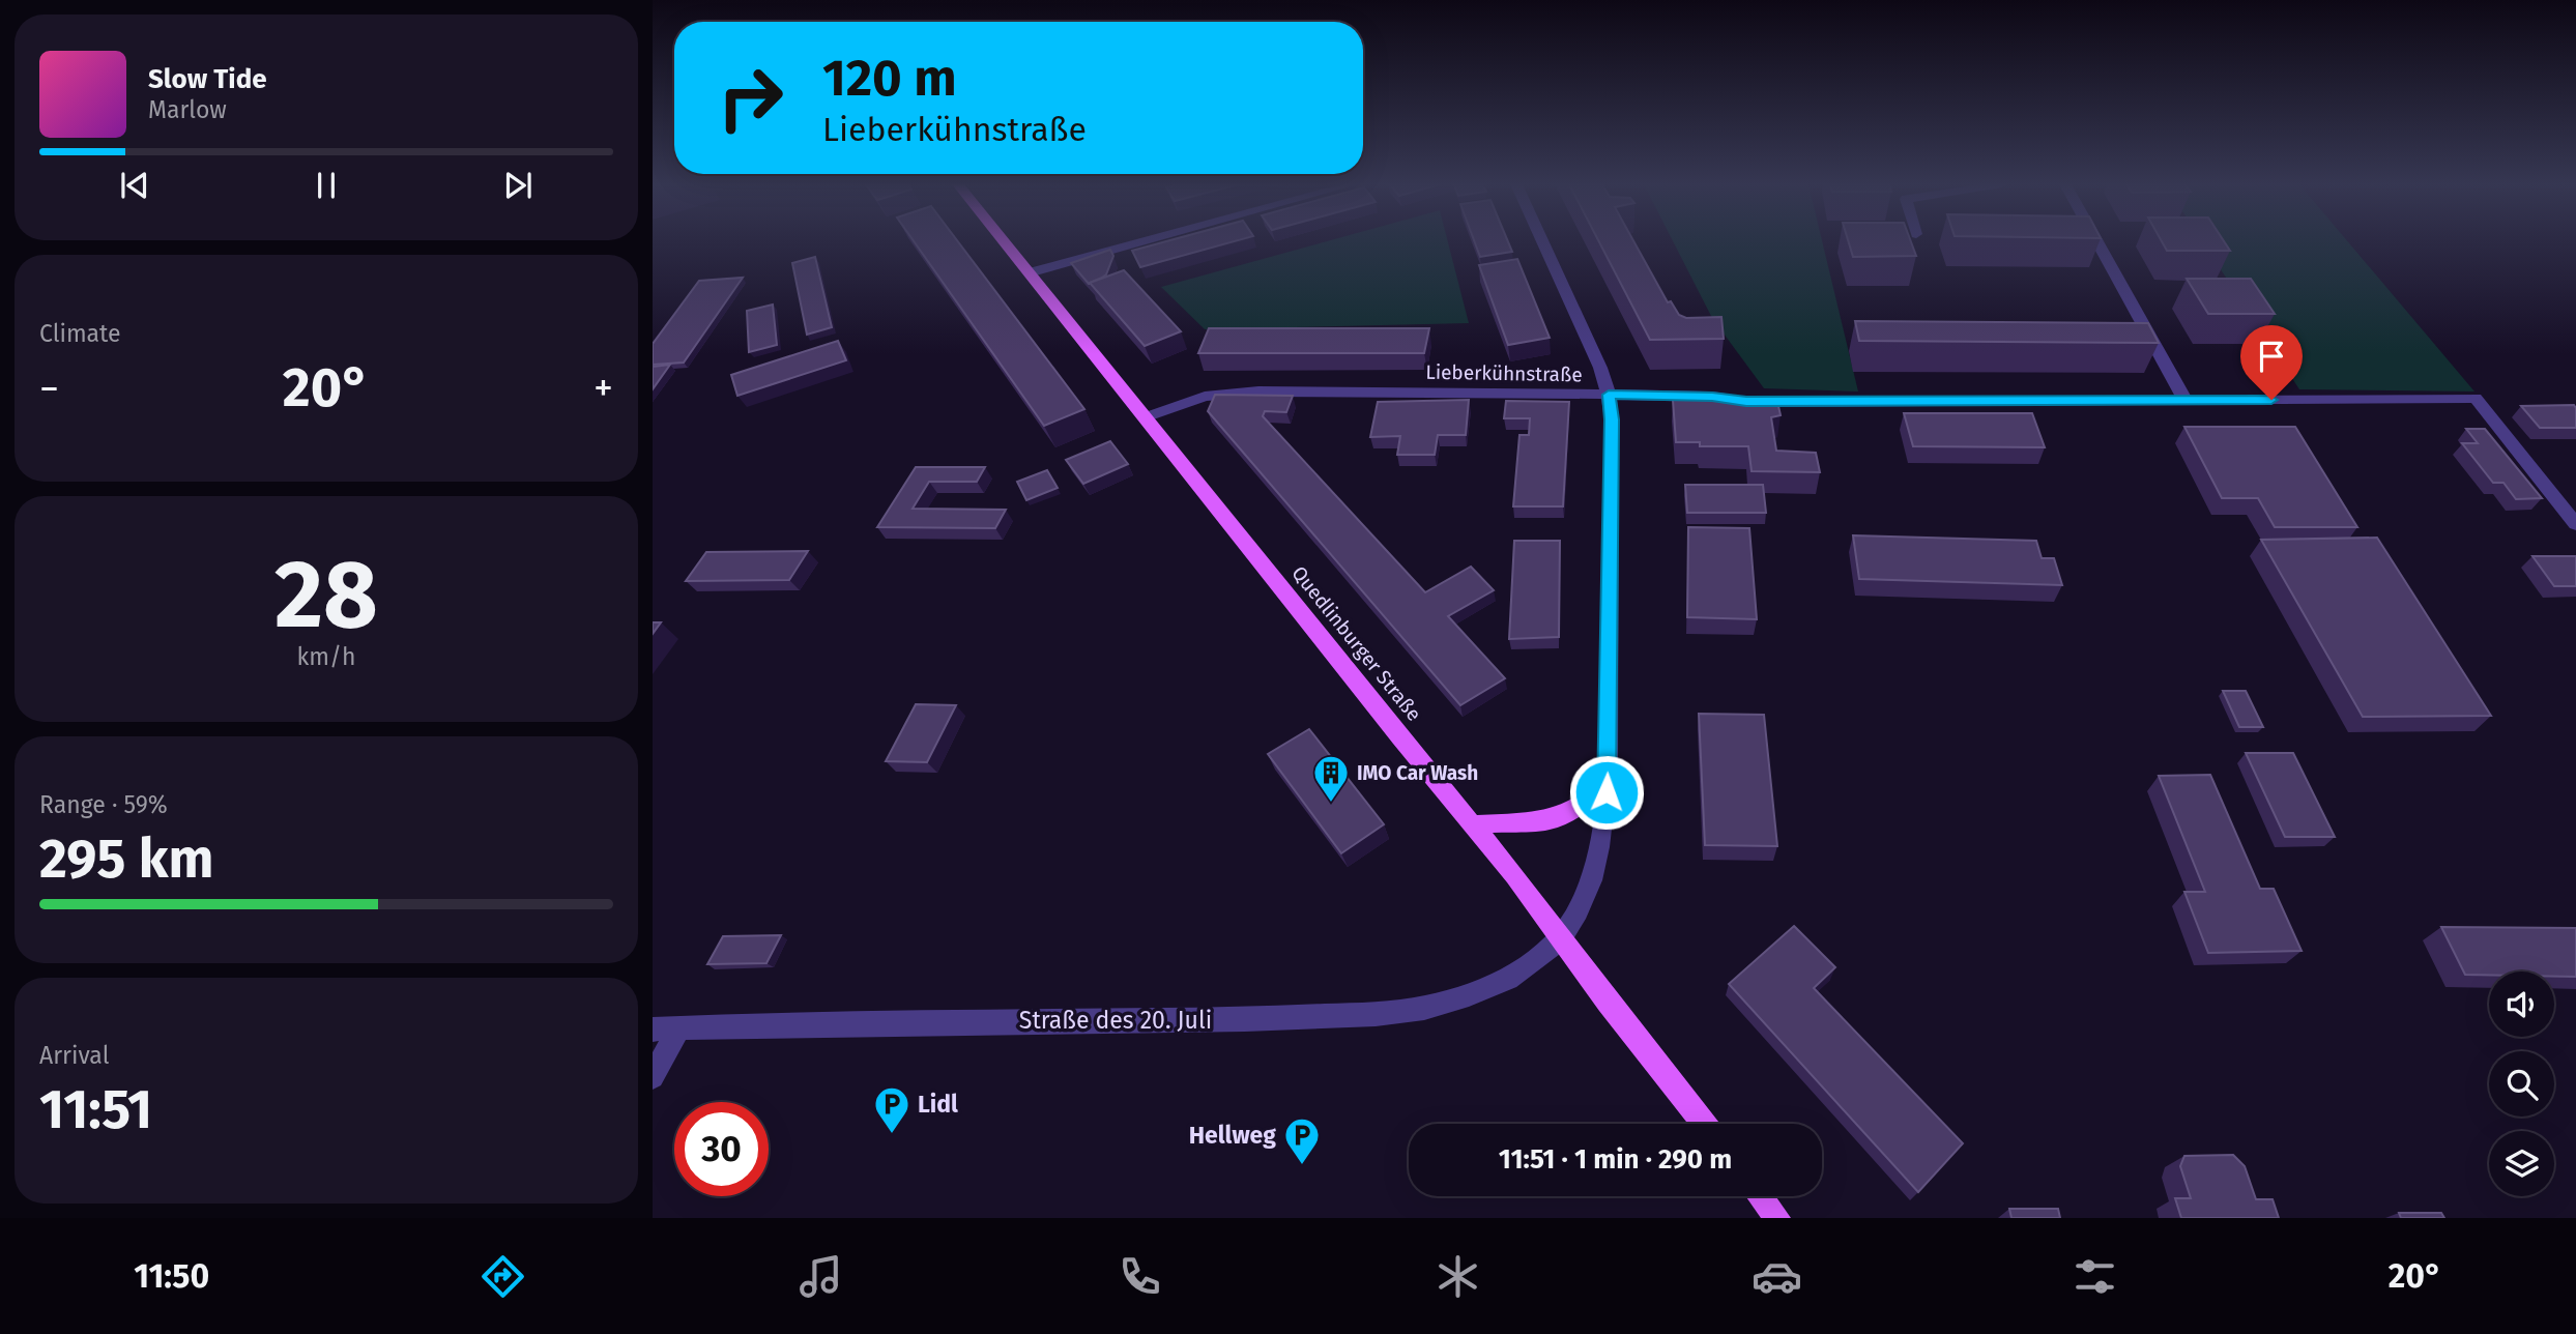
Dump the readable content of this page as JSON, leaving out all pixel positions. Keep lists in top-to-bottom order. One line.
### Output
{"streets":{"main road":["Quedlinburger Straße"],"street":["Lieberkühnstraße","Straße des 20. Juli"]},"crossings":[["Lieberkühnstraße","Quedlinburger Straße"],["Quedlinburger Straße","Straße des 20. Juli"]],"places":{"building":["IMO Car Wash"],"parking":["Lidl","Hellweg"]},"page":{"turn":["120 m","Lieberkühnstraße"],"song":["Slow Tide","Marlow"],"tile":["Climate",["28","km/h"],["Range · 59%","295 km"],["Arrival","11:51"]],"heat":["−","20°","+"],"limit":"30","trip":"11:51 · 1 min · 290 m","tabs":["11:50","20°"]}}
